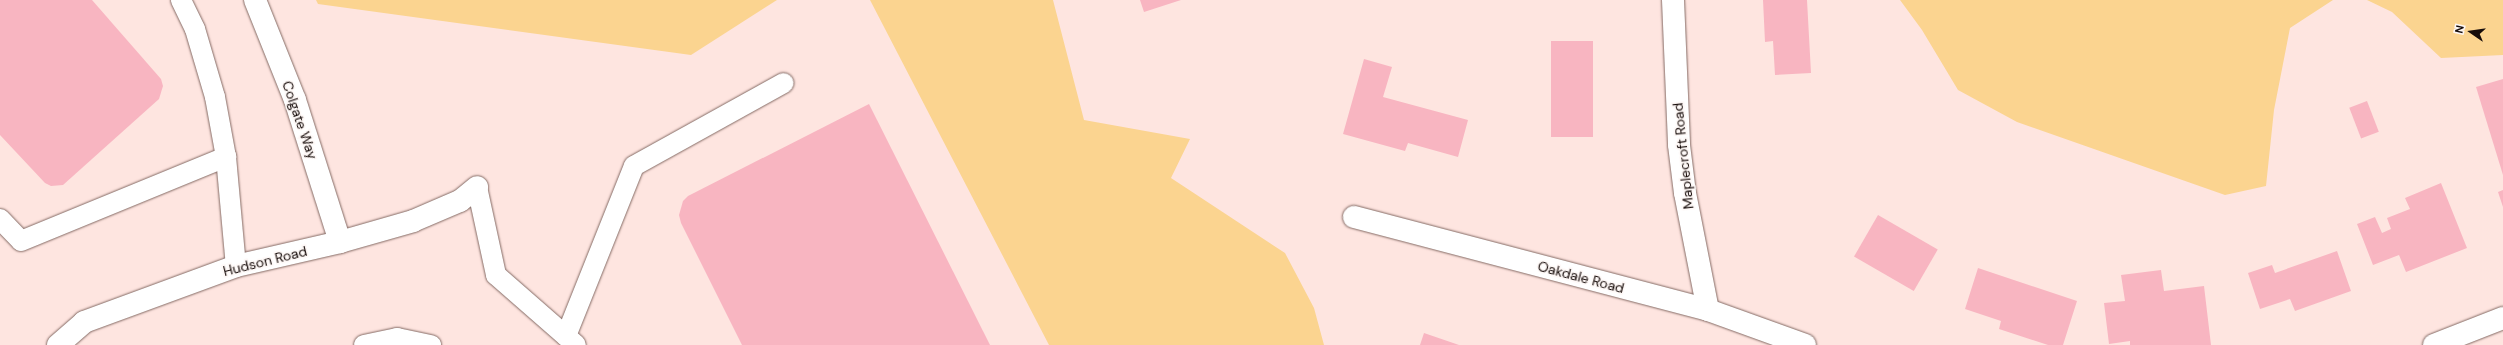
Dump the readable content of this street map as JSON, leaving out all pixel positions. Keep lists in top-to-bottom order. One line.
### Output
{"streets":{"street":["Colgate Way","Maplecroft Road","Hudson Road","Oakdale Road"]},"crossings":[["Colgate Way","Hudson Road"],["Maplecroft Road","Oakdale Road"]],"north":"left"}
